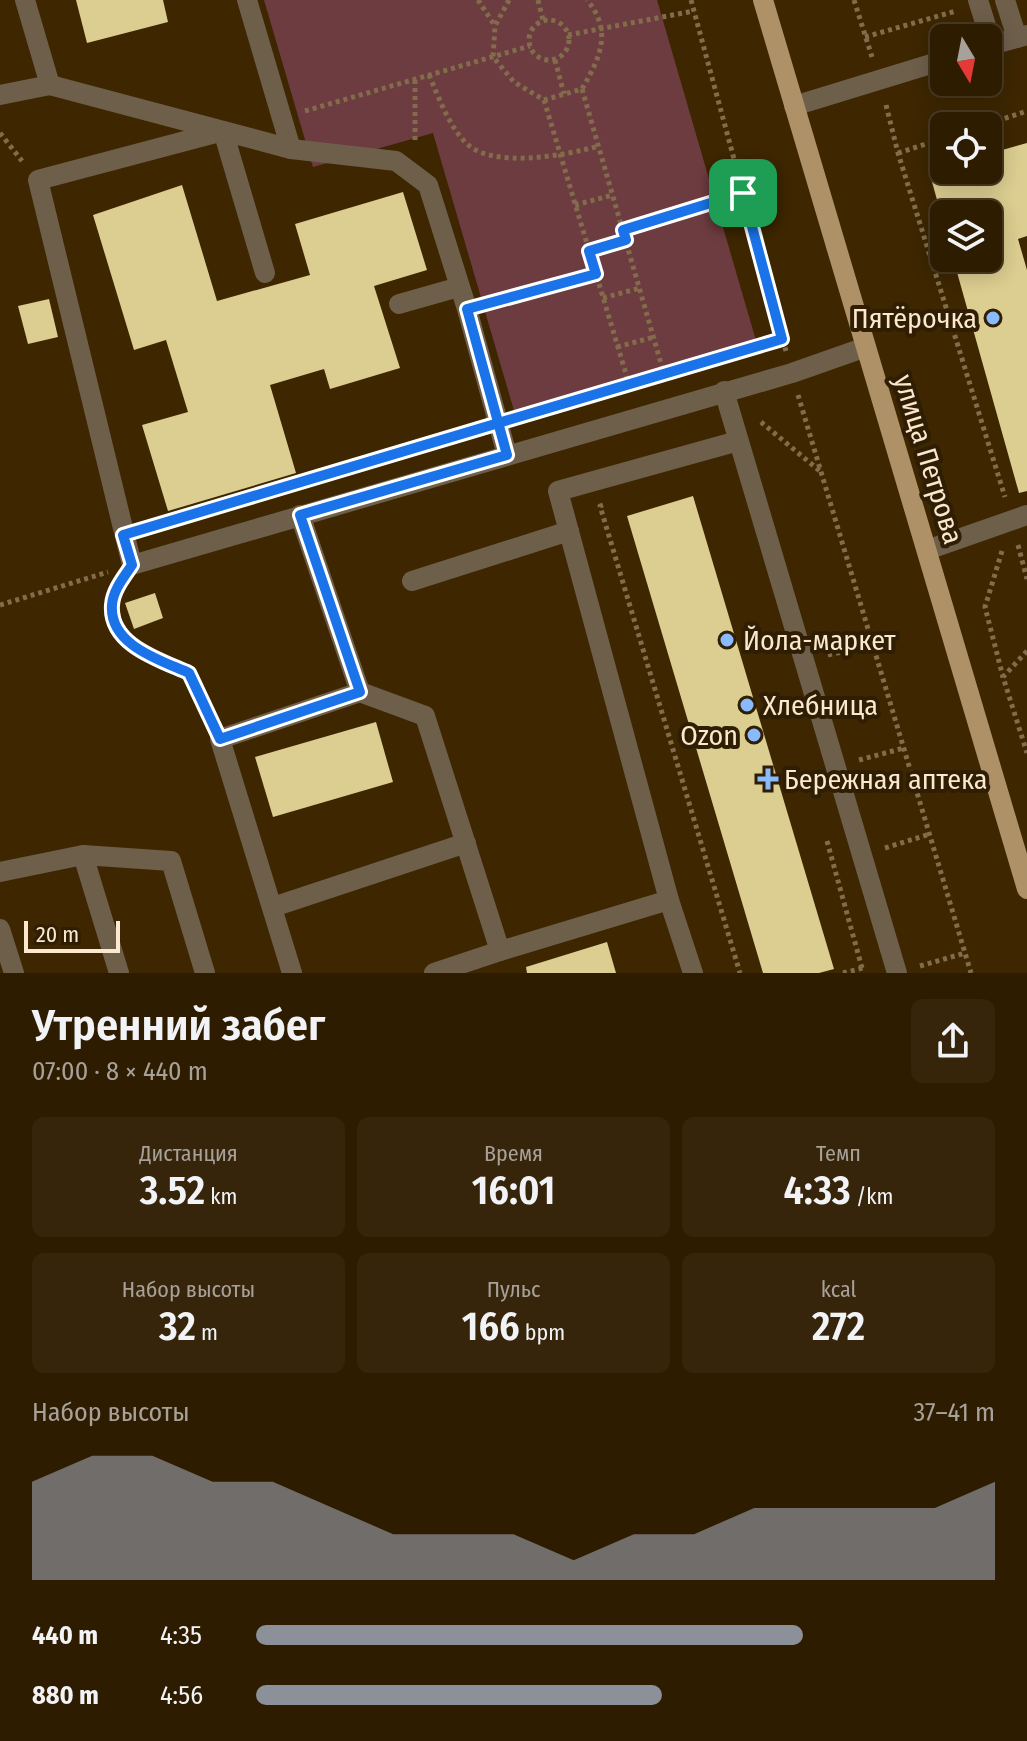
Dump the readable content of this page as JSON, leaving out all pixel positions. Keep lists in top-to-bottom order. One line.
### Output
{"streets":{"main road":["улица Петрова"]},"places":{"other":["Пятёрочка","Йола-маркет","Хлебница","Ozon"],"health":["Бережная аптека"]},"scale_bar":"20 m","north":"bottom","page":{"scale":"20 m","heading":["Утренний забег","07:00 · 8 × 440 m"],"stats":[["Дистанция","3.52 km"],["Время","16:01"],["Темп","4:33 /km"],["Набор высоты","32 m"],["Пульс","166 bpm"],["kcal","272"]],"chart":["Набор высоты","37–41 m"],"list":[{"name":"440 m","note":"4:35"},{"name":"880 m","note":"4:56"}]}}
